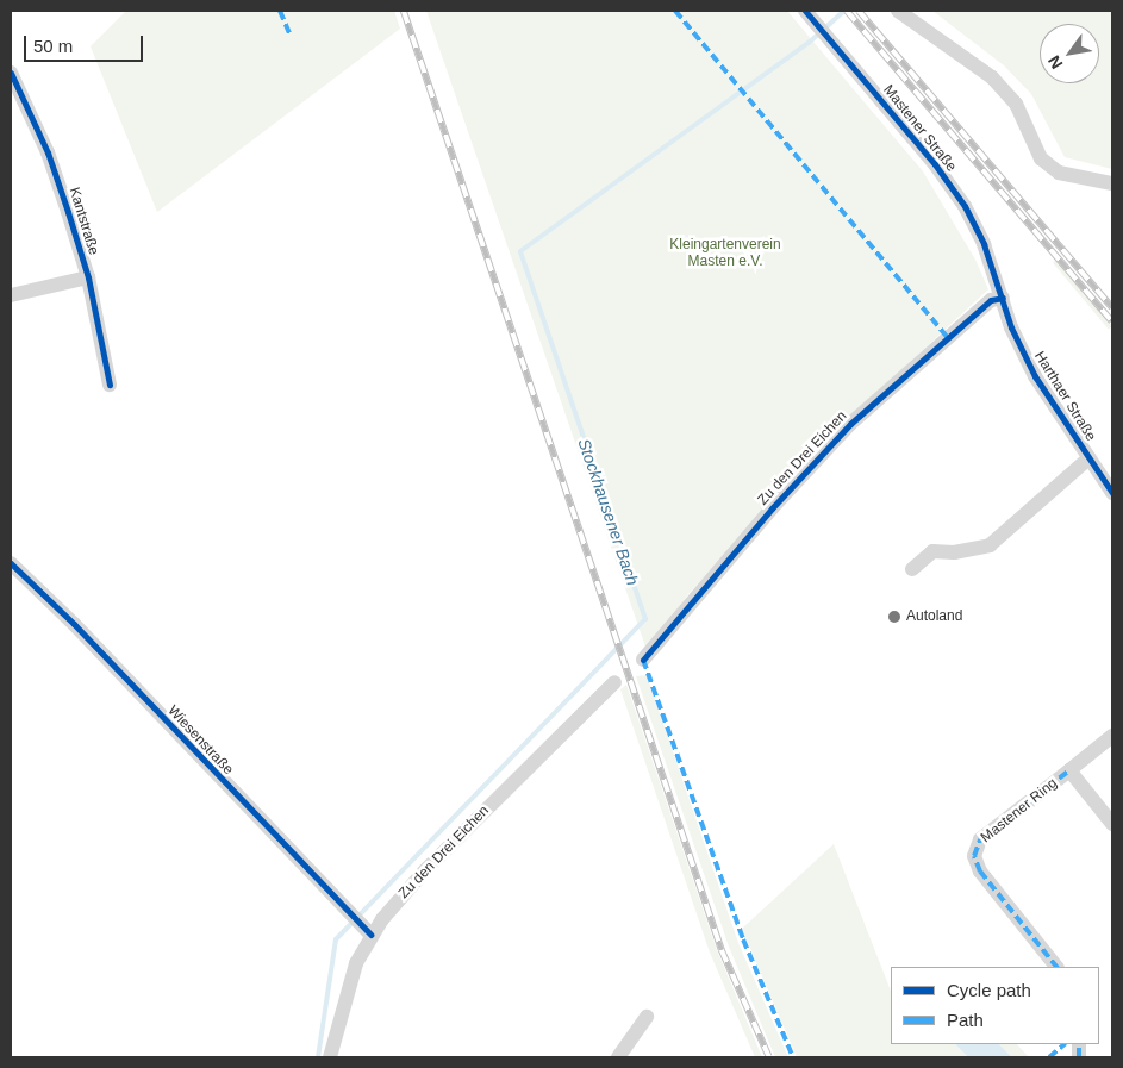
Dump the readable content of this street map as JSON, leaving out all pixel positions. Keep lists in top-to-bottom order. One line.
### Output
{"streets":{"street":["Mastener Straße","Kantstraße","Harthaer Straße","Zu den Drei Eichen","Wiesenstraße","Mastener Ring"]},"crossings":[["Mastener Straße","Harthaer Straße"],["Harthaer Straße","Zu den Drei Eichen"],["Zu den Drei Eichen","Wiesenstraße"]],"water":["Stockhausener Bach"],"parks":["Kleingartenverein Masten e.V."],"places":["Autoland"],"legend":["Cycle path","Path"],"scale_bar":"50 m","north":"bottom left"}
